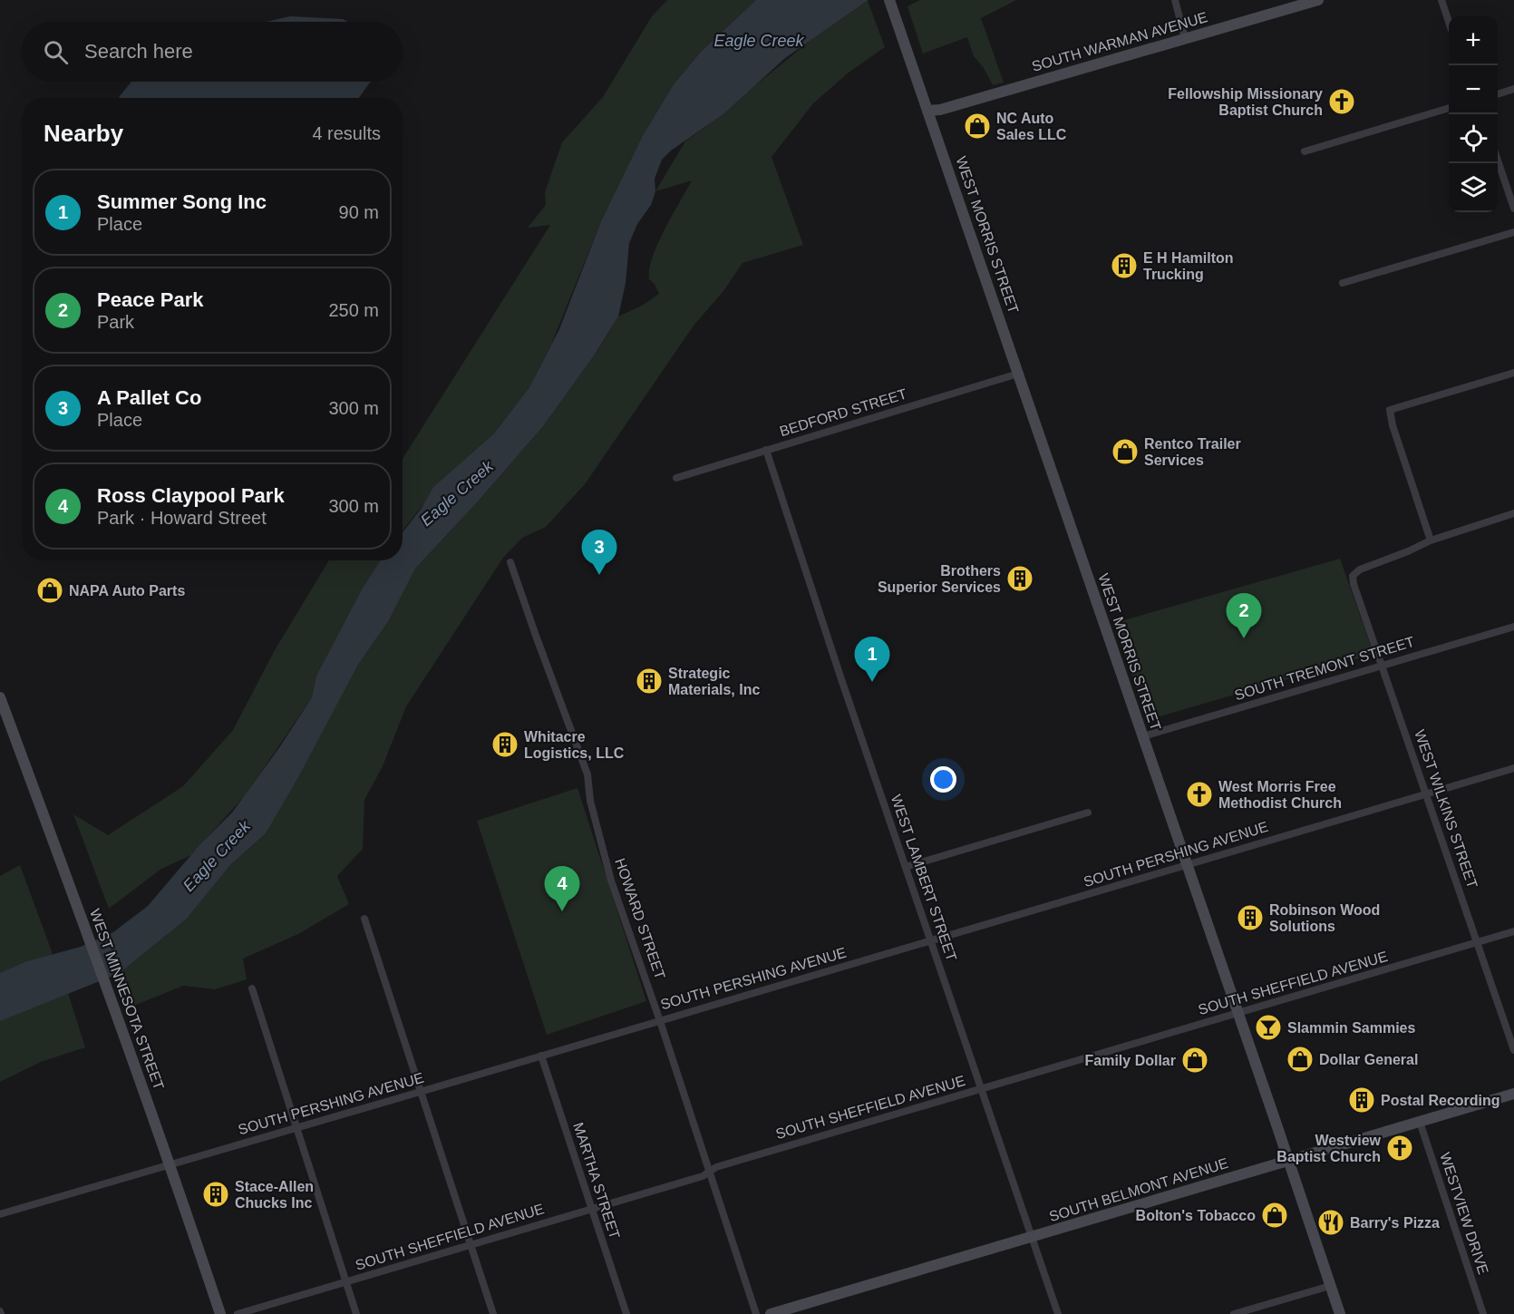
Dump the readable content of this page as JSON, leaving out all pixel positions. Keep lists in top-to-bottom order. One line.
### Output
{"streets":{"main road":["SOUTH WARMAN AVENUE","WEST MORRIS STREET","WEST MINNESOTA STREET","SOUTH BELMONT AVENUE"],"street":["BEDFORD STREET","SOUTH TREMONT STREET","WEST WILKINS STREET","SOUTH PERSHING AVENUE","WEST LAMBERT STREET","HOWARD STREET","SOUTH SHEFFIELD AVENUE","MARTHA STREET","WESTVIEW DRIVE"]},"crossings":[["SOUTH WARMAN AVENUE","WEST MORRIS STREET"],["WEST MORRIS STREET","BEDFORD STREET"],["WEST MORRIS STREET","SOUTH TREMONT STREET"],["WEST MORRIS STREET","SOUTH PERSHING AVENUE"],["WEST MORRIS STREET","SOUTH SHEFFIELD AVENUE"],["WEST MORRIS STREET","SOUTH BELMONT AVENUE"],["BEDFORD STREET","WEST LAMBERT STREET"],["SOUTH TREMONT STREET","WEST WILKINS STREET"],["WEST WILKINS STREET","SOUTH PERSHING AVENUE"],["WEST WILKINS STREET","SOUTH SHEFFIELD AVENUE"],["SOUTH PERSHING AVENUE","WEST LAMBERT STREET"],["SOUTH PERSHING AVENUE","HOWARD STREET"],["SOUTH PERSHING AVENUE","WEST MINNESOTA STREET"],["SOUTH PERSHING AVENUE","MARTHA STREET"],["WEST LAMBERT STREET","SOUTH SHEFFIELD AVENUE"],["WEST LAMBERT STREET","SOUTH BELMONT AVENUE"],["HOWARD STREET","SOUTH SHEFFIELD AVENUE"],["SOUTH SHEFFIELD AVENUE","MARTHA STREET"],["SOUTH BELMONT AVENUE","WESTVIEW DRIVE"]],"water":["Eagle Creek"],"places":{"church":["Fellowship Missionary Baptist Church","West Morris Free Methodist Church","Westview Baptist Church"],"shop":["NC Auto Sales LLC","Rentco Trailer Services","NAPA Auto Parts","Dollar General","Family Dollar","Bolton's Tobacco"],"building":["E H Hamilton Trucking","Brothers Superior Services","Strategic Materials, Inc","Whitacre Logistics, LLC","Robinson Wood Solutions","Postal Recording","Stace-Allen Chucks Inc"],"bar":["Slammin Sammies"],"restaurant":["Barry's Pizza"]},"page":{"map_buttons":["+","−"],"search":"Search here","heading":["Nearby","4 results"],"list":[{"mark":"1","name":"Summer Song Inc","note":"Place","value":"90 m"},{"mark":"2","name":"Peace Park","note":"Park","value":"250 m"},{"mark":"3","name":"A Pallet Co","note":"Place","value":"300 m"},{"mark":"4","name":"Ross Claypool Park","note":"Park · Howard Street","value":"300 m"}],"pins":["3","2","1","4"]}}
